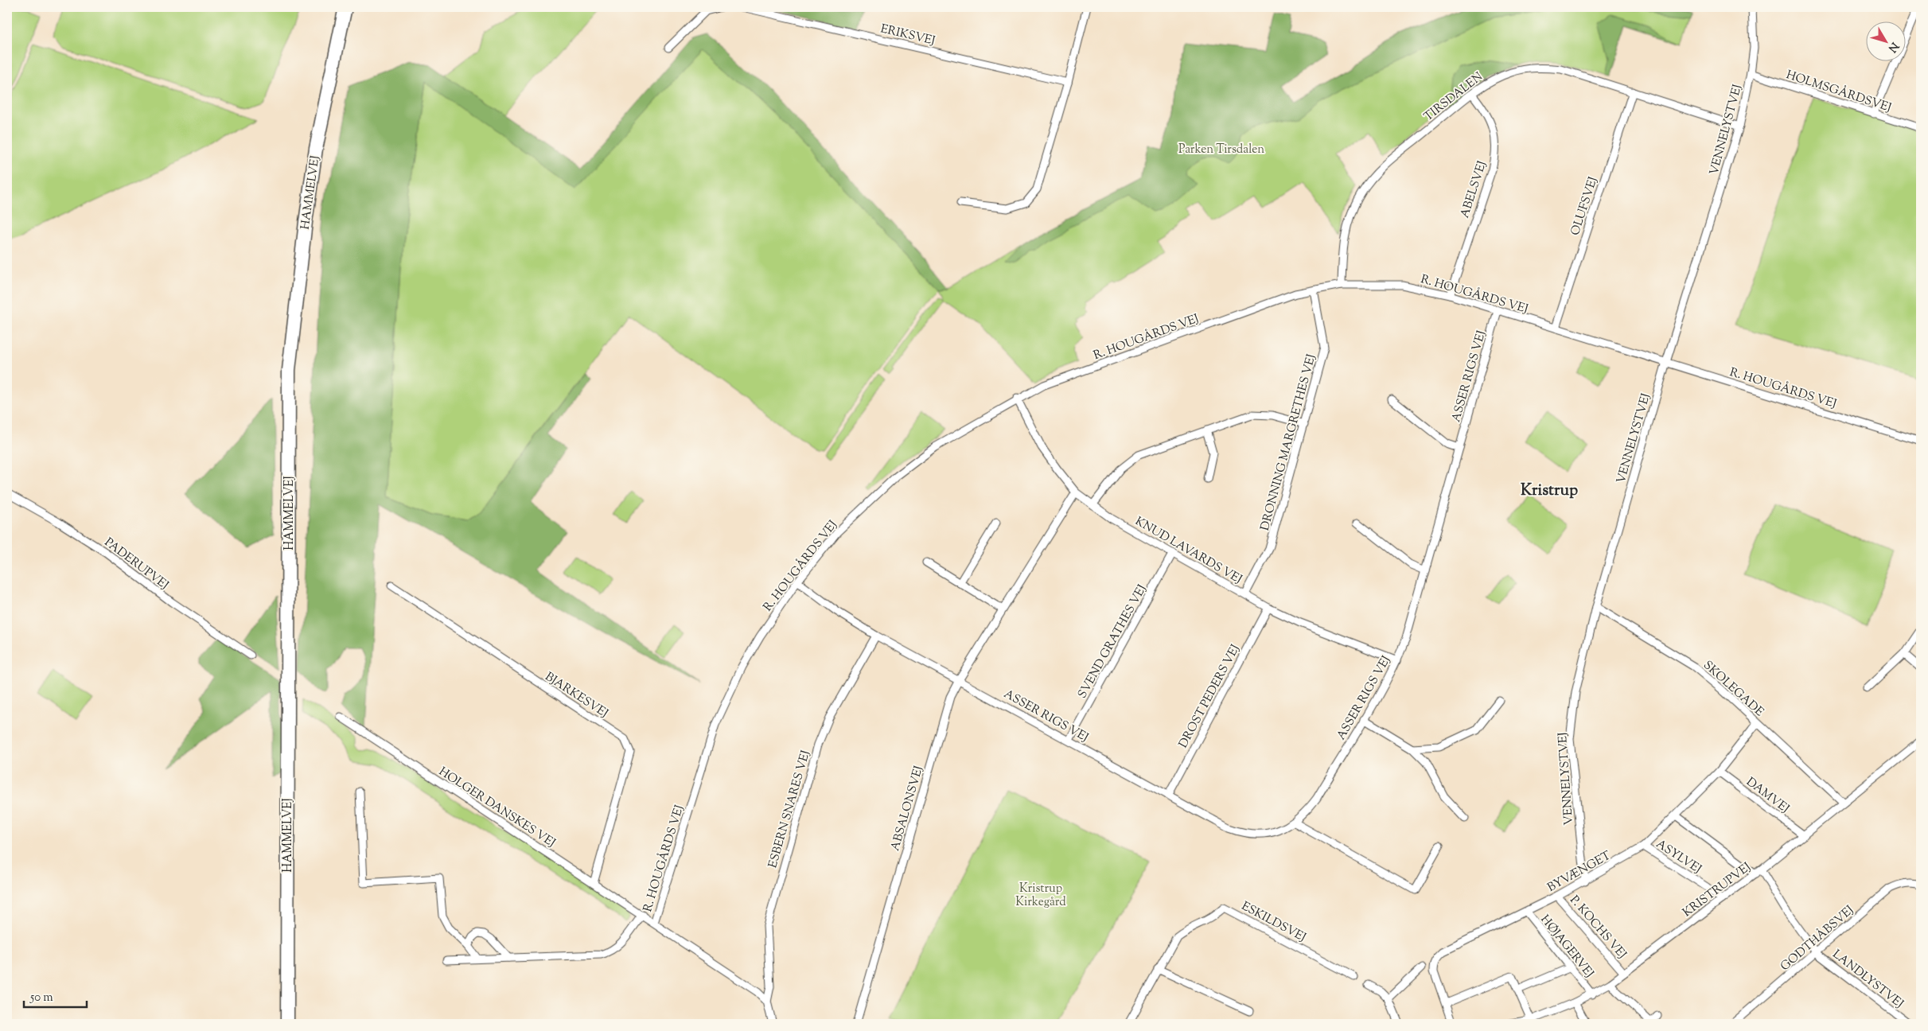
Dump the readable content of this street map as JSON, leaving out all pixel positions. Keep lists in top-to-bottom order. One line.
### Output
{"streets":{"highway":["HAMMELVEJ"],"street":["ERIKSVEJ","HOLMSGÅRDSVEJ","TIRSDALEN","VENNELYSTVEJ","ABELSVEJ","OLUFSVEJ","R. HOUGÅRDS VEJ","ASSER RIGS VEJ","DRONNING MARGRETHES VEJ","KNUD LAVARDS VEJ","PADERUPVEJ","SVEND GRATHES VEJ","SKOLEGADE","BJARKESVEJ","DROST PEDERS VEJ","DAMVEJ","HOLGER DANSKES VEJ","ABSALONSVEJ","ESBERN SNARES VEJ","ASYLVEJ","BYVÆNGET","KRISTRUPVEJ","ESKILDSVEJ","P. KOCHS VEJ","GODTHÅBSVEJ","HØJAGERVEJ","LANDLYSTVEJ"]},"crossings":[["HOLMSGÅRDSVEJ","VENNELYSTVEJ"],["TIRSDALEN","VENNELYSTVEJ"],["TIRSDALEN","ABELSVEJ"],["TIRSDALEN","OLUFSVEJ"],["TIRSDALEN","R. HOUGÅRDS VEJ"],["VENNELYSTVEJ","R. HOUGÅRDS VEJ"],["VENNELYSTVEJ","SKOLEGADE"],["VENNELYSTVEJ","BYVÆNGET"],["ABELSVEJ","R. HOUGÅRDS VEJ"],["OLUFSVEJ","R. HOUGÅRDS VEJ"],["R. HOUGÅRDS VEJ","ASSER RIGS VEJ"],["R. HOUGÅRDS VEJ","DRONNING MARGRETHES VEJ"],["R. HOUGÅRDS VEJ","KNUD LAVARDS VEJ"],["R. HOUGÅRDS VEJ","HOLGER DANSKES VEJ"],["ASSER RIGS VEJ","KNUD LAVARDS VEJ"],["ASSER RIGS VEJ","SVEND GRATHES VEJ"],["ASSER RIGS VEJ","DROST PEDERS VEJ"],["ASSER RIGS VEJ","ABSALONSVEJ"],["ASSER RIGS VEJ","ESBERN SNARES VEJ"],["DRONNING MARGRETHES VEJ","KNUD LAVARDS VEJ"],["KNUD LAVARDS VEJ","SVEND GRATHES VEJ"],["KNUD LAVARDS VEJ","DROST PEDERS VEJ"],["KNUD LAVARDS VEJ","ABSALONSVEJ"],["SKOLEGADE","BYVÆNGET"],["SKOLEGADE","KRISTRUPVEJ"],["BJARKESVEJ","HOLGER DANSKES VEJ"],["DAMVEJ","BYVÆNGET"],["DAMVEJ","KRISTRUPVEJ"],["HOLGER DANSKES VEJ","ESBERN SNARES VEJ"],["ASYLVEJ","BYVÆNGET"],["ASYLVEJ","KRISTRUPVEJ"],["BYVÆNGET","P. KOCHS VEJ"],["BYVÆNGET","HØJAGERVEJ"],["KRISTRUPVEJ","P. KOCHS VEJ"],["KRISTRUPVEJ","HØJAGERVEJ"],["KRISTRUPVEJ","LANDLYSTVEJ"],["GODTHÅBSVEJ","LANDLYSTVEJ"]],"districts":["Kristrup"],"parks":["Parken Tirsdalen","Kristrup Kirkegård"],"scale_bar":"50 m","north":"bottom right"}
